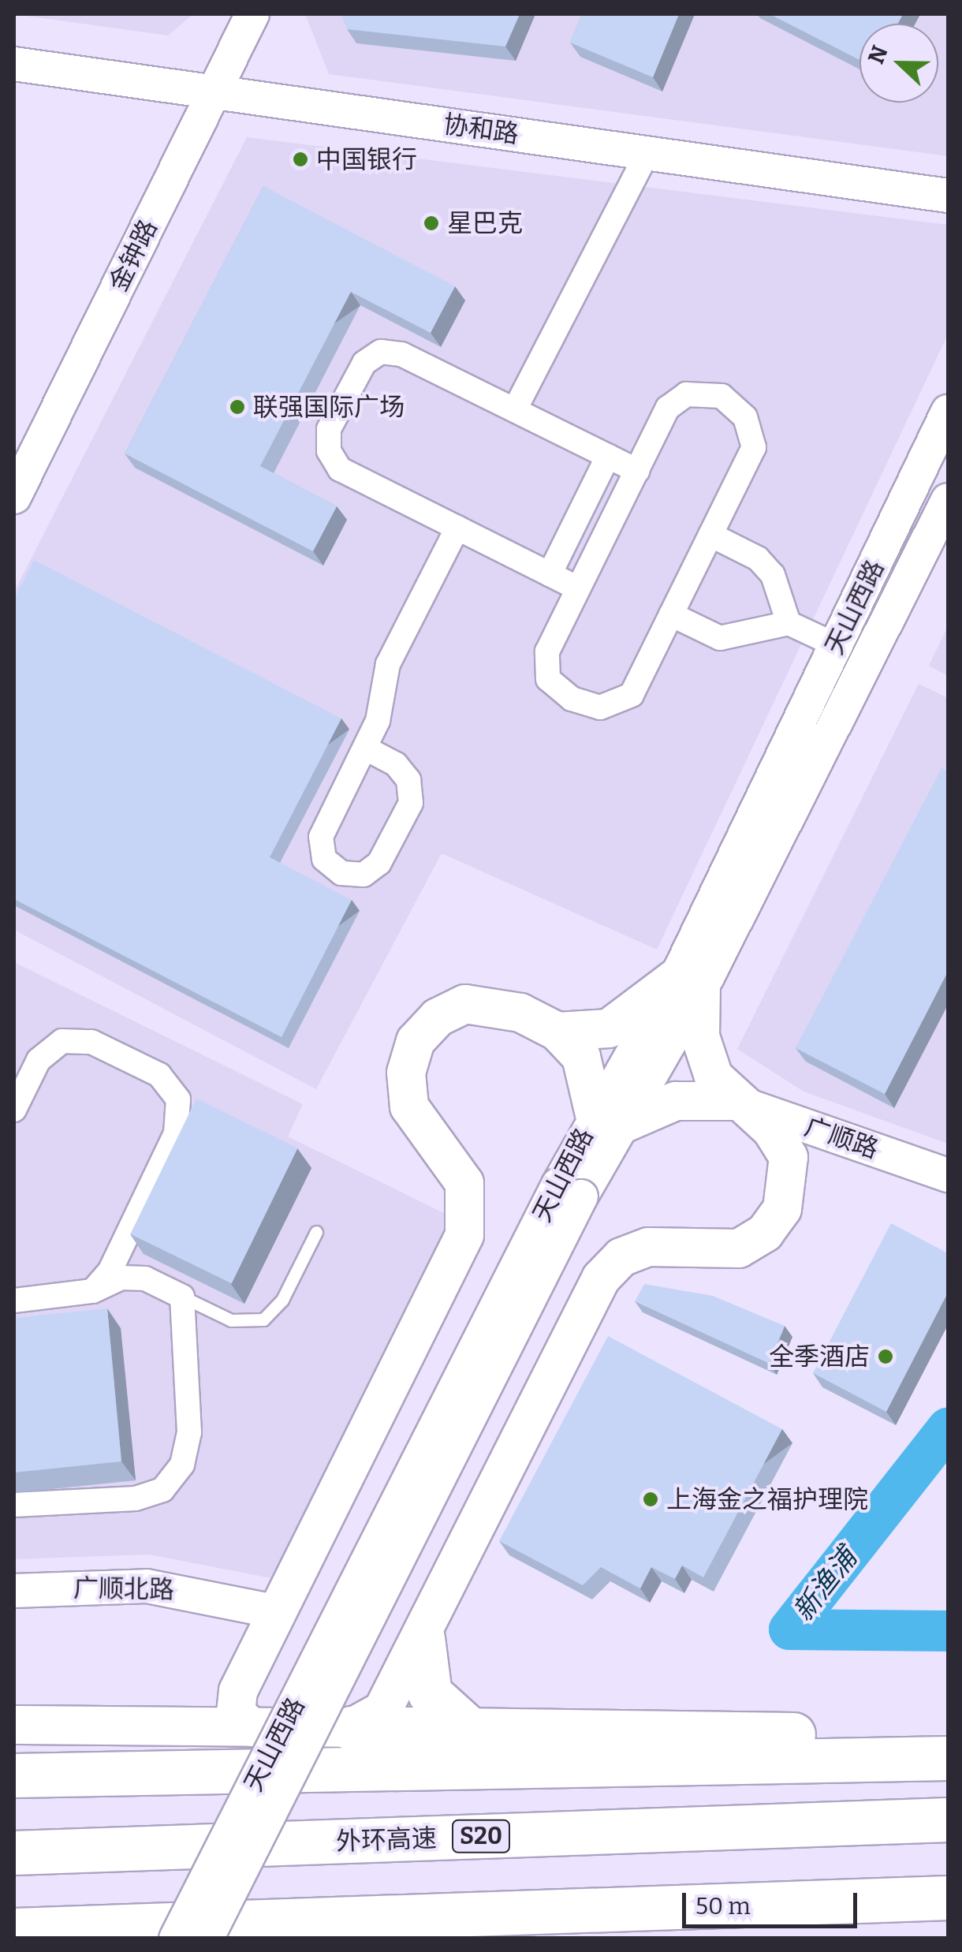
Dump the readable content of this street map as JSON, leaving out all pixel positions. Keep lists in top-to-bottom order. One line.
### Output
{"streets":{"highway":["S20","外环高速"],"main road":["协和路","金钟路","天山西路","广顺路","广顺北路"]},"crossings":[["协和路","金钟路"]],"water":["新渔浦"],"places":["中国银行","星巴克","联强国际广场","全季酒店","上海金之福护理院"],"scale_bar":"50 m","north":"left"}
